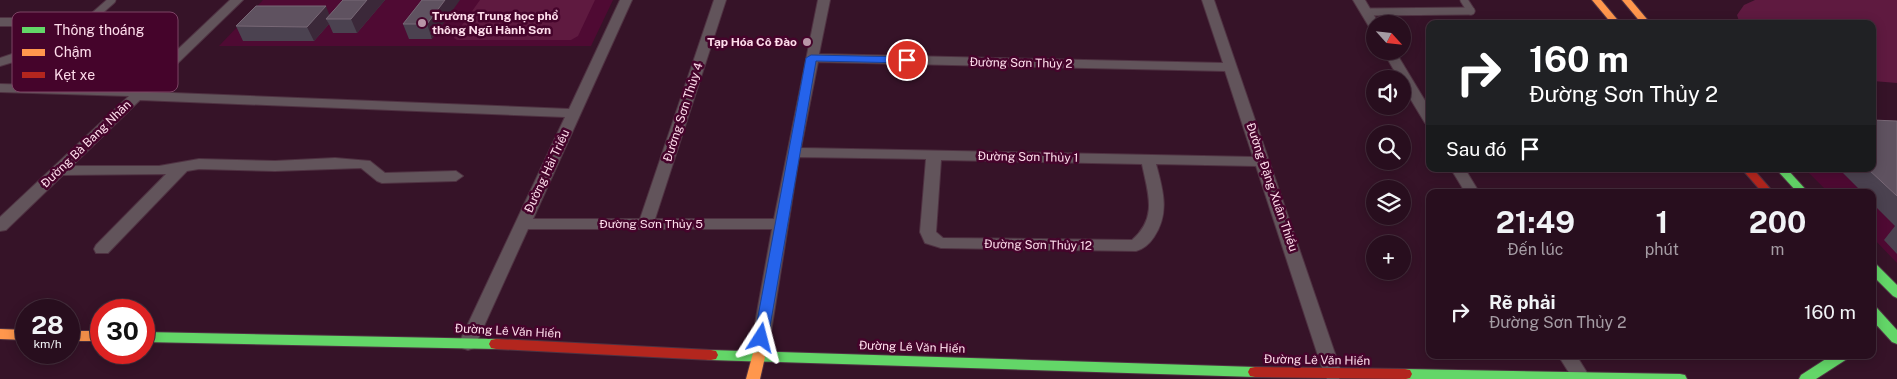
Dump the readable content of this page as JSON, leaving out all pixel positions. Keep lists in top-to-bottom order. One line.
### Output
{"streets":{"main road":["Đường Lê Văn Hiến"],"street":["Đường Sơn Thủy 2","Đường Sơn Thủy 4","Đường Bà Bang Nhãn","Đường Sơn Thủy 1","Đường Hải Triều","Đường Đặng Xuân Thiều","Đường Sơn Thủy 5","Đường Sơn Thủy 12"]},"crossings":[["Đường Sơn Thủy 2","Đường Đặng Xuân Thiều"],["Đường Sơn Thủy 4","Đường Sơn Thủy 5"],["Đường Sơn Thủy 1","Đường Đặng Xuân Thiều"],["Đường Sơn Thủy 1","Đường Sơn Thủy 12"],["Đường Hải Triều","Đường Sơn Thủy 5"],["Đường Hải Triều","Đường Lê Văn Hiến"],["Đường Đặng Xuân Thiều","Đường Lê Văn Hiến"]],"places":["Trường Trung học phổ thông Ngũ Hành Sơn","Tạp Hóa Cô Đào"],"legend":["Thông thoáng","Chậm","Kẹt xe"],"north":"bottom right","page":{"map_buttons":"+","turn":["160 m","Đường Sơn Thủy 2"],"then":"Sau đó","eta":["21:49","Đến lúc","1","phút","200","m"],"list":[{"name":"Rẽ phải","note":"Đường Sơn Thủy 2","value":"160 m"}],"speed":"28 km/h","limit":"30"}}
